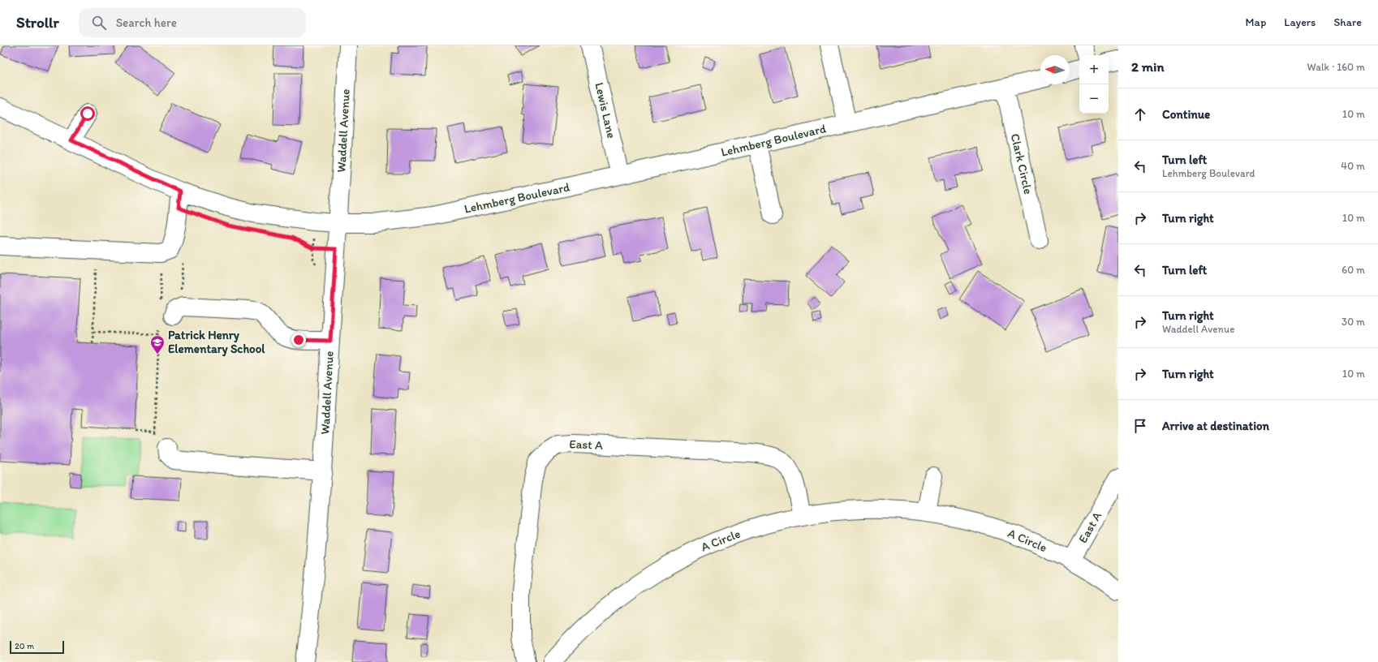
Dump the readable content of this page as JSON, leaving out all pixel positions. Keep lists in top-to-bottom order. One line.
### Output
{"streets":{"street":["Lewis Lane","Waddell Avenue","Lehmberg Boulevard","Clark Circle","East A","A Circle"]},"crossings":[["Lewis Lane","Lehmberg Boulevard"],["Waddell Avenue","Lehmberg Boulevard"],["Lehmberg Boulevard","Clark Circle"],["East A","A Circle"]],"places":{"school or university":["Patrick Henry Elementary School"]},"scale_bar":"20 m","north":"left","page":{"header":"Strollr","search":"Search here","nav":["Map","Layers","Share"],"heading":["2 min","Walk · 160 m"],"map_buttons":["+","−"],"list":[["Continue","10 m"],["Turn left","Lehmberg Boulevard","40 m"],["Turn right","10 m"],["Turn left","60 m"],["Turn right","Waddell Avenue","30 m"],["Turn right","10 m"],"Arrive at destination"],"scale":"20 m"}}
